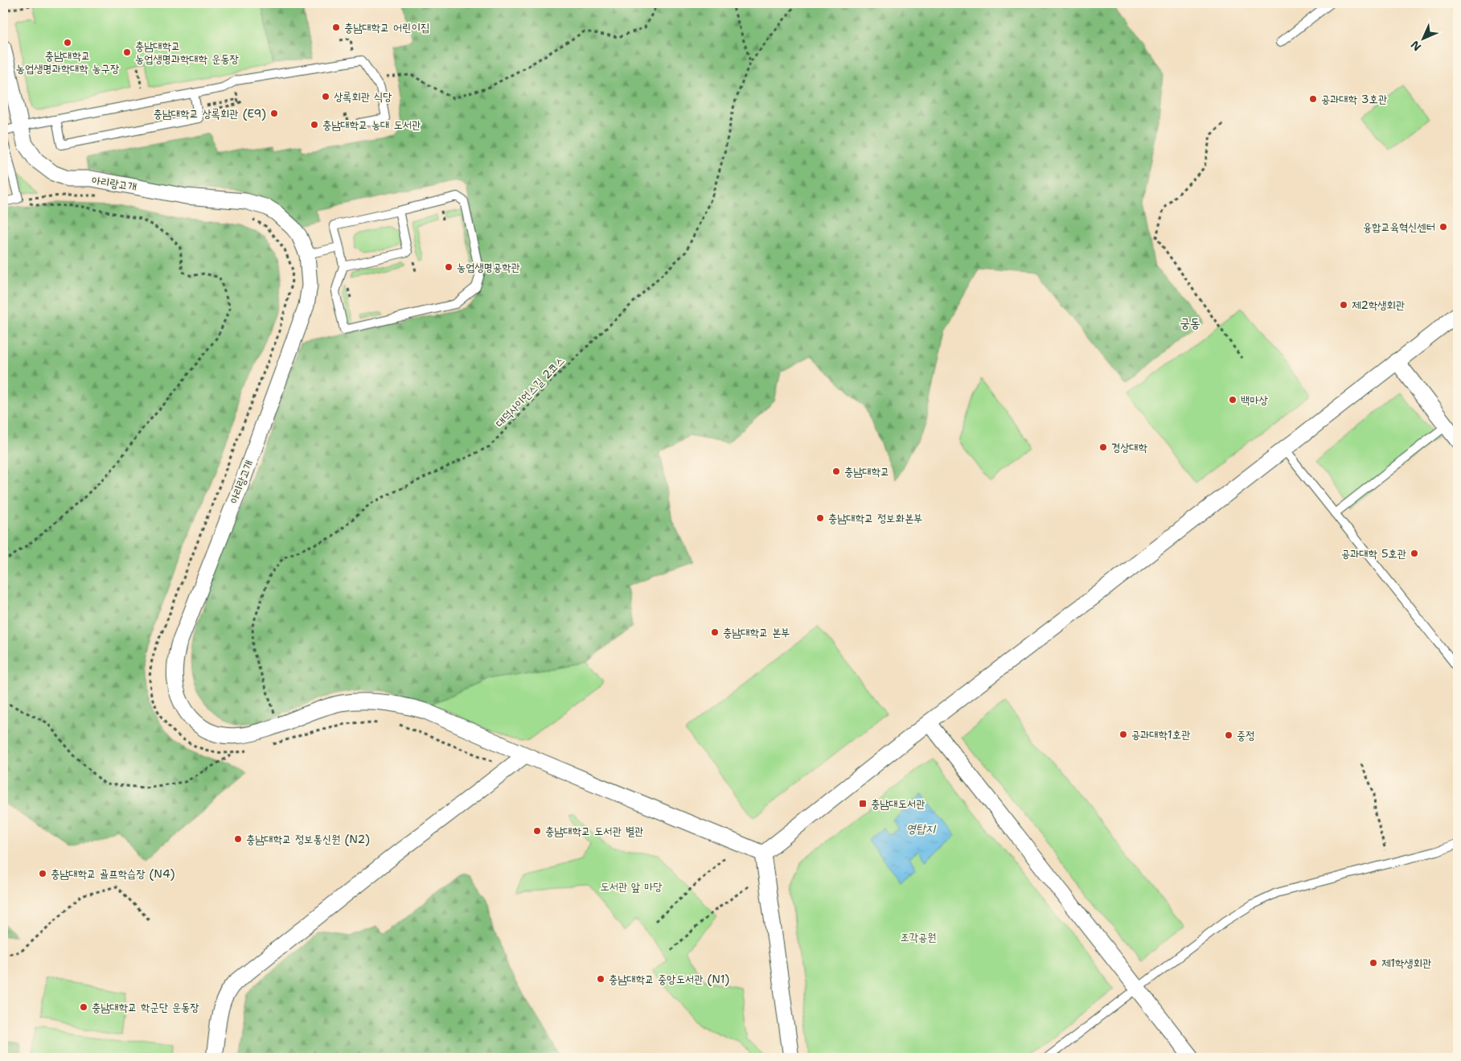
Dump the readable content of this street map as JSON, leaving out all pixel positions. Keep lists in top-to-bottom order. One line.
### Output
{"streets":{"street":["아리랑고개"],"path":["대덕사이언스길 2코스"]},"districts":["궁동"],"water":["영탑지"],"parks":["도서관 앞 마당","조각공원"],"places":{"other":["충남대학교 어린이집","충남대학교 농업생명과학대학 농구장","충남대학교 농업생명과학대학 운동장","상록회관 식당","공과대학 3호관","충남대학교 상록회관 (E9)","충남대학교 농대 도서관","융합교육혁신센터","농업생명공학관","제2학생회관","백마상","경상대학","충남대학교","충남대학교 정보화본부","공과대학 5호관","충남대학교 본부","공과대학1호관","중정","충남대학교 도서관 별관","충남대학교 정보통신원 (N2)","충남대학교 골프학습장 (N4)","제1학생회관","충남대학교 중앙도서관 (N1)","충남대학교 학군단 운동장"],"transit":["충남대도서관"]},"north":"bottom left"}
